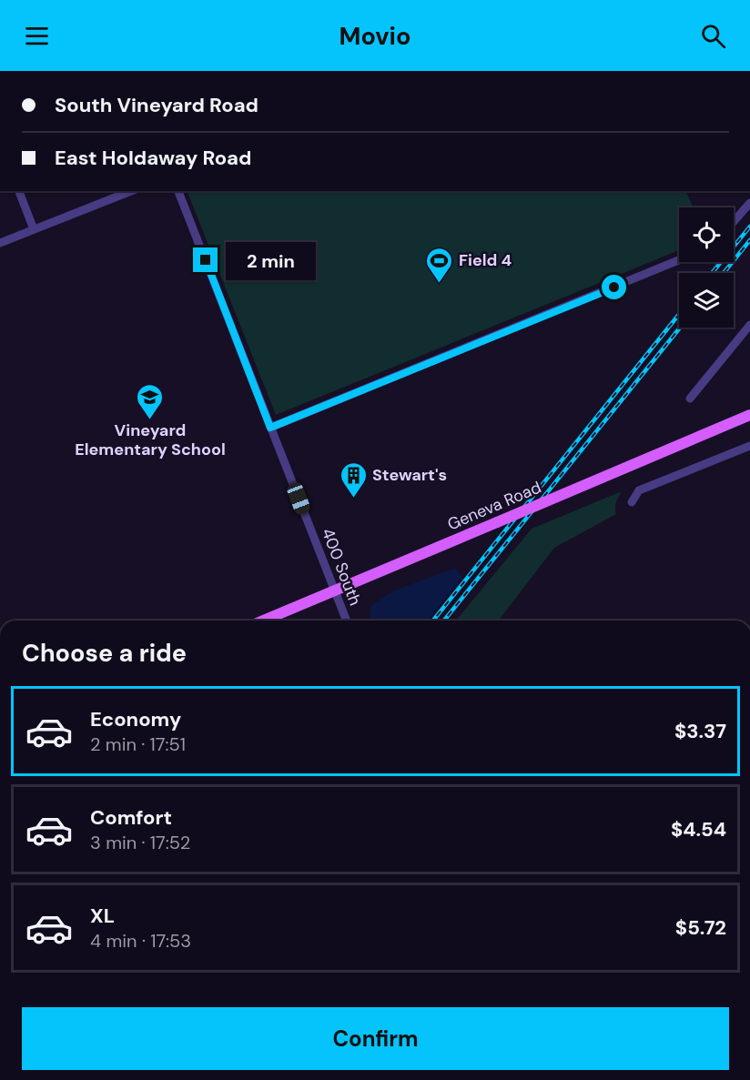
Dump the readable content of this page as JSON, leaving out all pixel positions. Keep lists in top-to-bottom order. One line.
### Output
{"streets":{"main road":["Geneva Road"],"street":["400 South"]},"crossings":[["Geneva Road","400 South"]],"places":{"sports":["Field 4"],"school or university":["Vineyard Elementary School"],"building":["Stewart's"]},"page":{"header":"Movio","banner":["South Vineyard Road","East Holdaway Road"],"bubble":"2 min","heading":"Choose a ride","list":[{"name":"Economy","note":"2 min · 17:51","value":"$3.37"},{"name":"Comfort","note":"3 min · 17:52","value":"$4.54"},{"name":"XL","note":"4 min · 17:53","value":"$5.72"}],"buttons":"Confirm"}}
